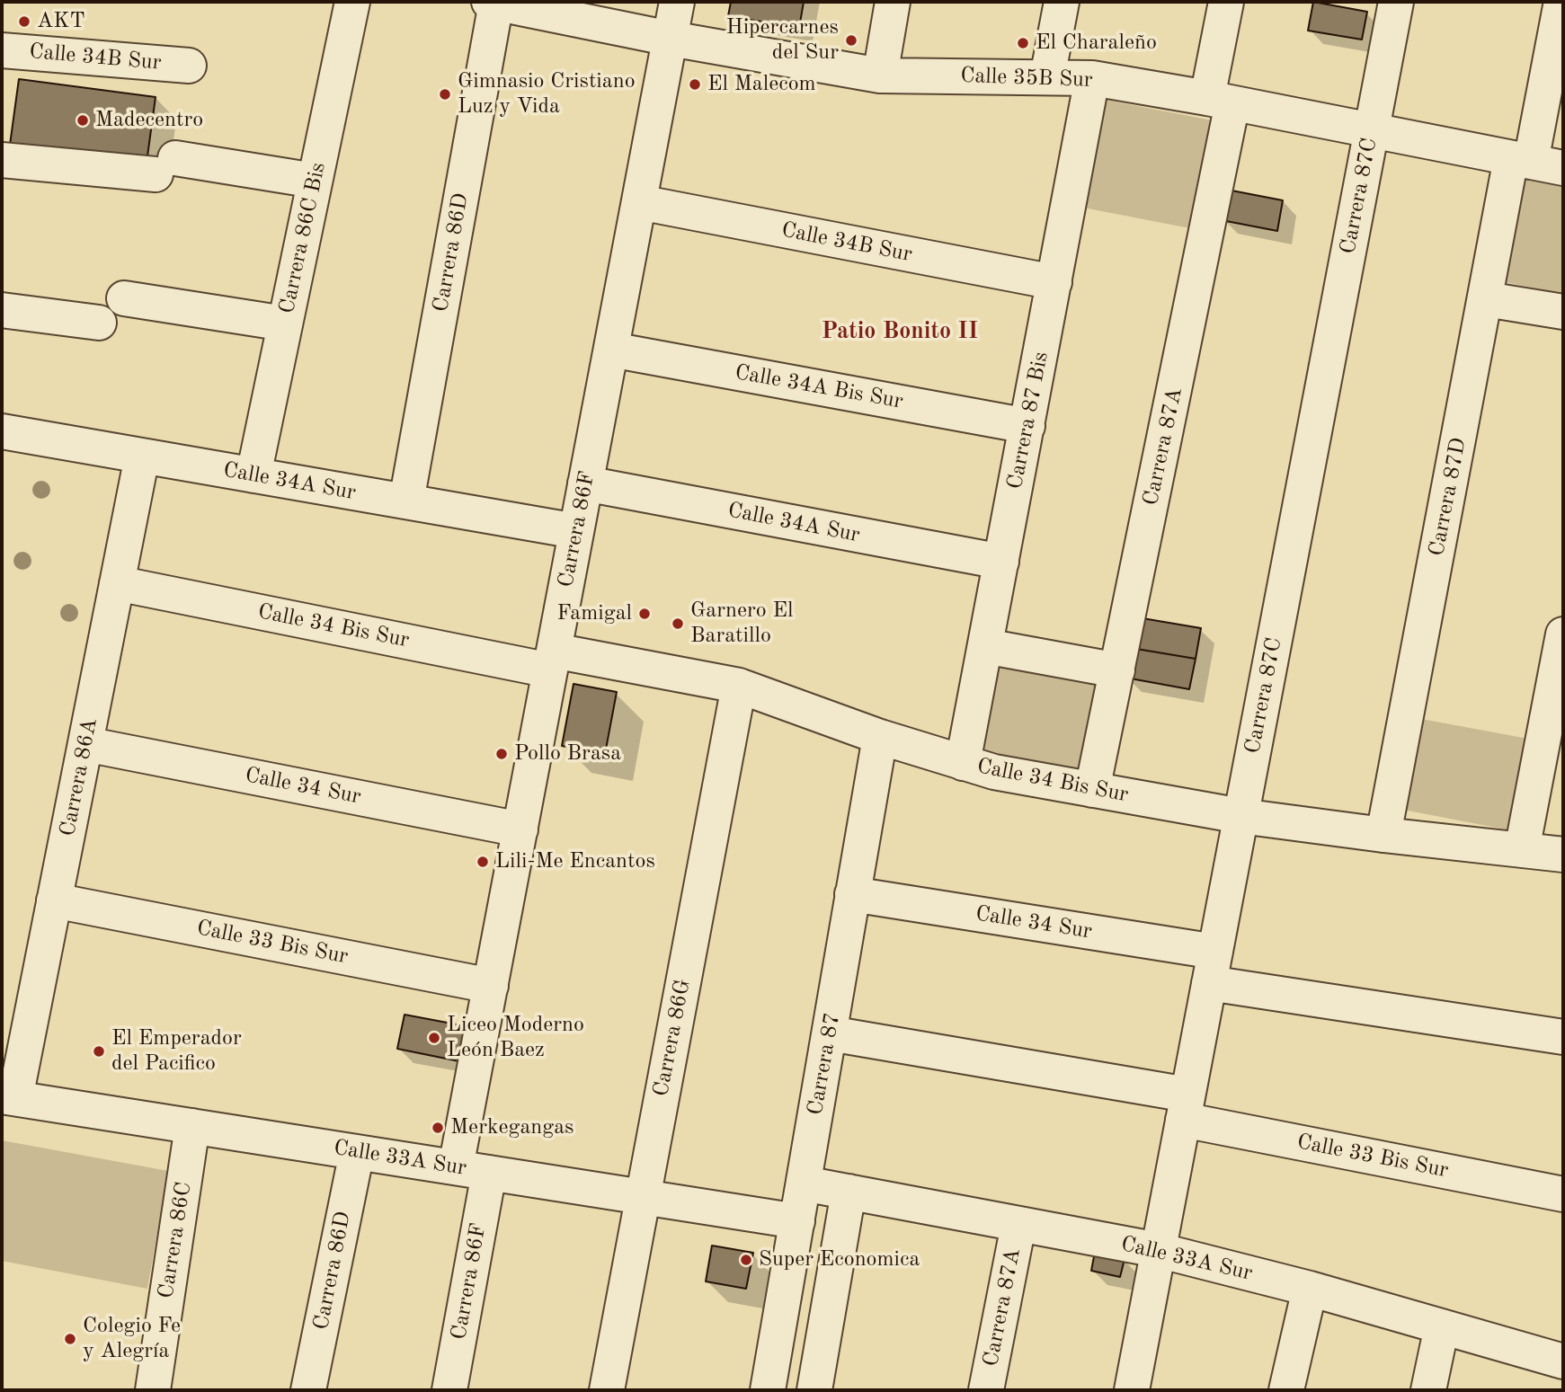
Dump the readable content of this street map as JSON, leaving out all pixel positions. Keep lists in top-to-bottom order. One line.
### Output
{"streets":{"street":["Calle 34B Sur","Calle 35B Sur","Carrera 87C","Carrera 86C Bis","Carrera 86D","Calle 34A Bis Sur","Carrera 87 Bis","Carrera 87A","Calle 34A Sur","Carrera 87D","Carrera 86F","Calle 34 Bis Sur","Carrera 86A","Calle 34 Sur","Calle 33 Bis Sur","Carrera 86G","Carrera 87","Calle 33A Sur","Carrera 86C"]},"crossings":[["Calle 34B Sur","Carrera 87 Bis"],["Calle 34B Sur","Carrera 86F"],["Calle 35B Sur","Carrera 87C"],["Calle 35B Sur","Carrera 86D"],["Calle 35B Sur","Carrera 87 Bis"],["Calle 35B Sur","Carrera 87A"],["Calle 35B Sur","Carrera 87D"],["Calle 35B Sur","Carrera 86F"],["Carrera 87C","Calle 34 Bis Sur"],["Carrera 87C","Calle 34 Sur"],["Carrera 87C","Calle 33 Bis Sur"],["Carrera 87C","Calle 33A Sur"],["Carrera 86C Bis","Calle 34A Sur"],["Carrera 86D","Calle 34A Sur"],["Carrera 86D","Calle 33A Sur"],["Calle 34A Bis Sur","Carrera 87 Bis"],["Calle 34A Bis Sur","Carrera 86F"],["Carrera 87 Bis","Calle 34A Sur"],["Carrera 87 Bis","Calle 34 Bis Sur"],["Carrera 87A","Calle 34 Bis Sur"],["Carrera 87A","Calle 33A Sur"],["Calle 34A Sur","Carrera 86F"],["Calle 34A Sur","Carrera 86A"],["Carrera 87D","Calle 34 Bis Sur"],["Carrera 86F","Calle 34 Bis Sur"],["Carrera 86F","Calle 34 Sur"],["Carrera 86F","Calle 33 Bis Sur"],["Carrera 86F","Calle 33A Sur"],["Calle 34 Bis Sur","Carrera 86A"],["Calle 34 Bis Sur","Carrera 86G"],["Calle 34 Bis Sur","Carrera 87"],["Carrera 86A","Calle 34 Sur"],["Carrera 86A","Calle 33 Bis Sur"],["Carrera 86A","Calle 33A Sur"],["Calle 34 Sur","Carrera 87"],["Calle 33 Bis Sur","Carrera 87"],["Carrera 86G","Calle 33A Sur"],["Carrera 87","Calle 33A Sur"],["Calle 33A Sur","Carrera 86C"]],"districts":["Patio Bonito II"],"places":["AKT","Hipercarnes del Sur","El Charaleño","El Malecom","Gimnasio Cristiano Luz y Vida","Madecentro","Famigal","Garnero El Baratillo","Pollo Brasa","Lili-Me Encantos","Liceo Moderno León Baez","El Emperador del Pacifico","Merkegangas","Super Economica","Colegio Fe y Alegría"]}
